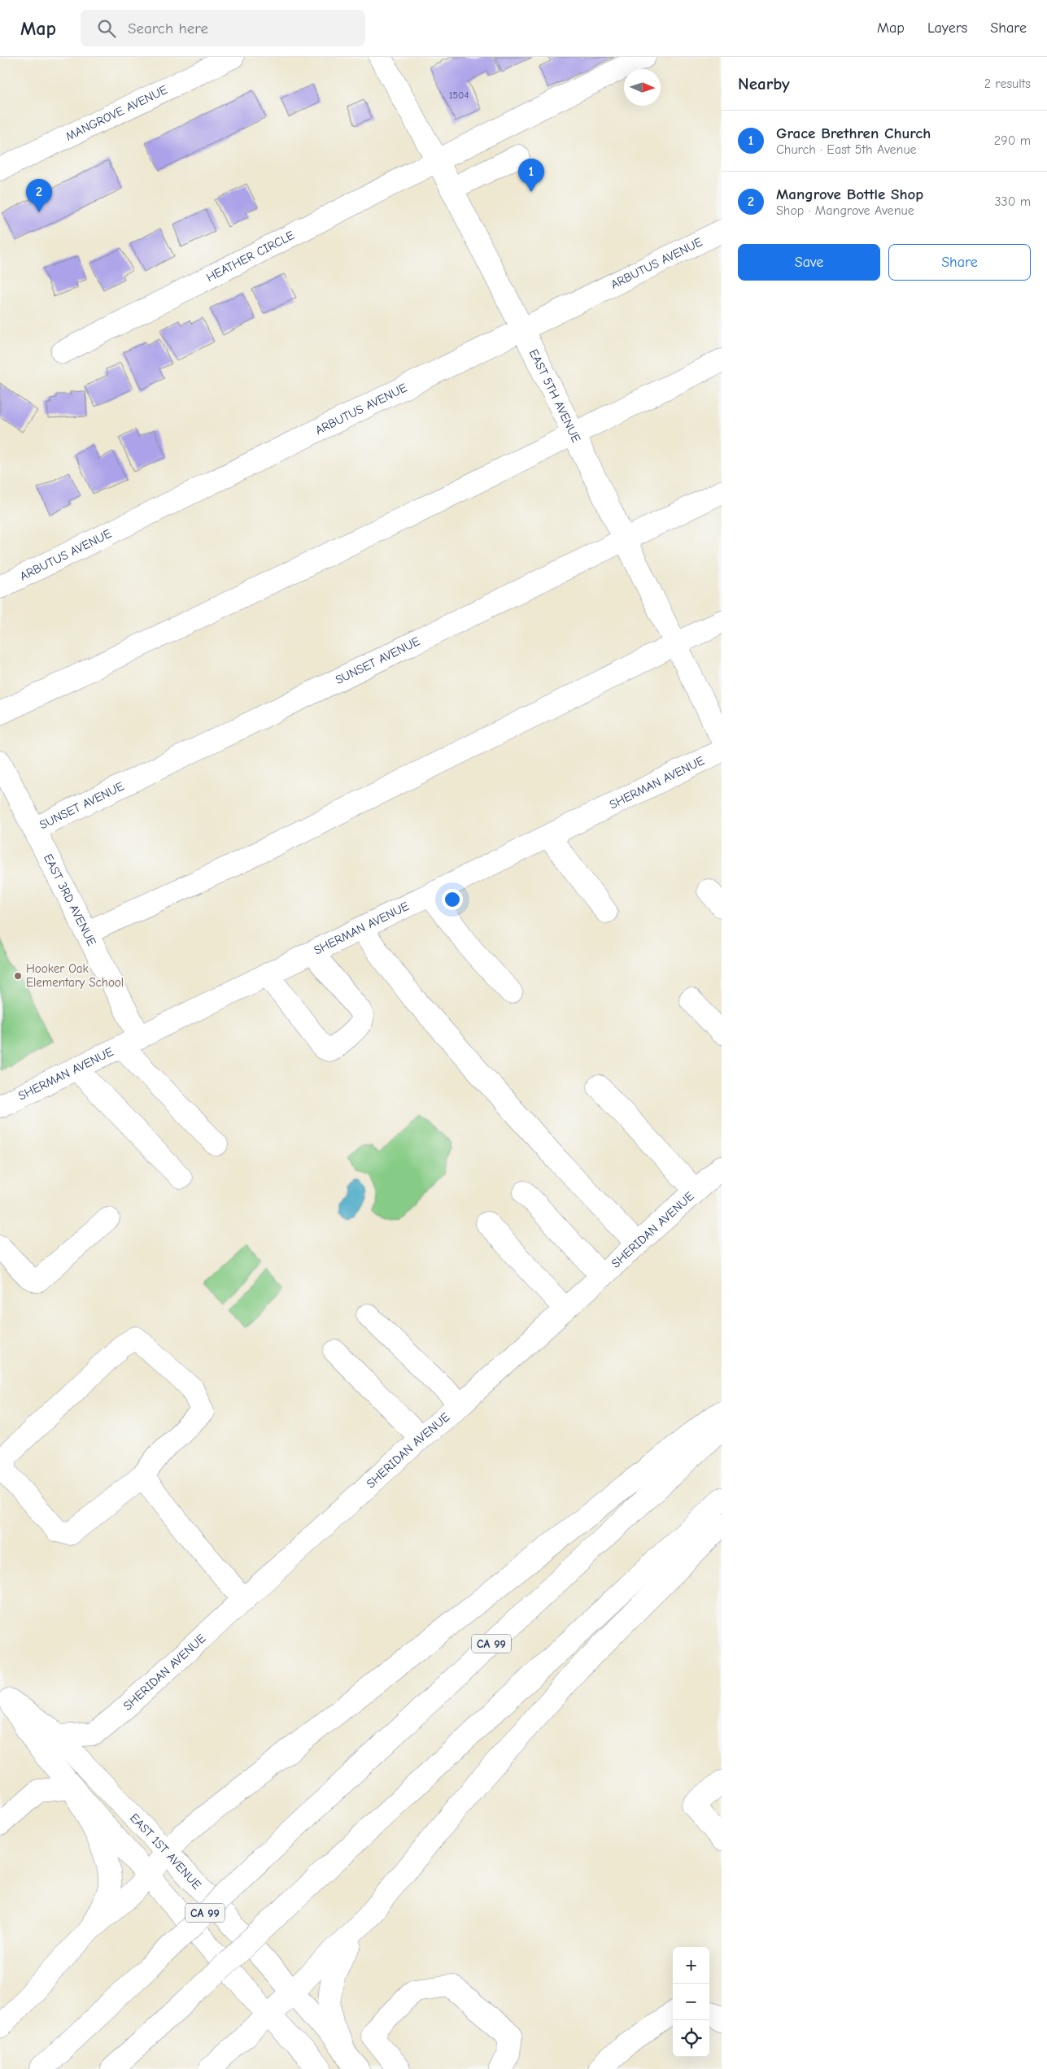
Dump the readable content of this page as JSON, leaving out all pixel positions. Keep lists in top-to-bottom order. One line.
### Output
{"streets":{"main road":["MANGROVE AVENUE","HEATHER CIRCLE","ARBUTUS AVENUE","EAST 5TH AVENUE","SUNSET AVENUE","SHERMAN AVENUE","EAST 3RD AVENUE","SHERIDAN AVENUE","CA 99","EAST 1ST AVENUE"]},"crossings":[["HEATHER CIRCLE","EAST 5TH AVENUE"],["ARBUTUS AVENUE","EAST 5TH AVENUE"],["EAST 5TH AVENUE","SUNSET AVENUE"],["SUNSET AVENUE","EAST 3RD AVENUE"],["SHERMAN AVENUE","EAST 3RD AVENUE"]],"places":["Hooker Oak Elementary School"],"house_numbers":["1504"],"north":"right","page":{"header":"Map","search":"Search here","nav":["Map","Layers","Share"],"heading":["Nearby","2 results"],"list":[{"mark":"1","name":"Grace Brethren Church","note":"Church · East 5th Avenue","value":"290 m"},{"mark":"2","name":"Mangrove Bottle Shop","note":"Shop · Mangrove Avenue","value":"330 m"}],"pins":["1","2"],"buttons":["Save","Share"],"map_buttons":["+","−"]}}
